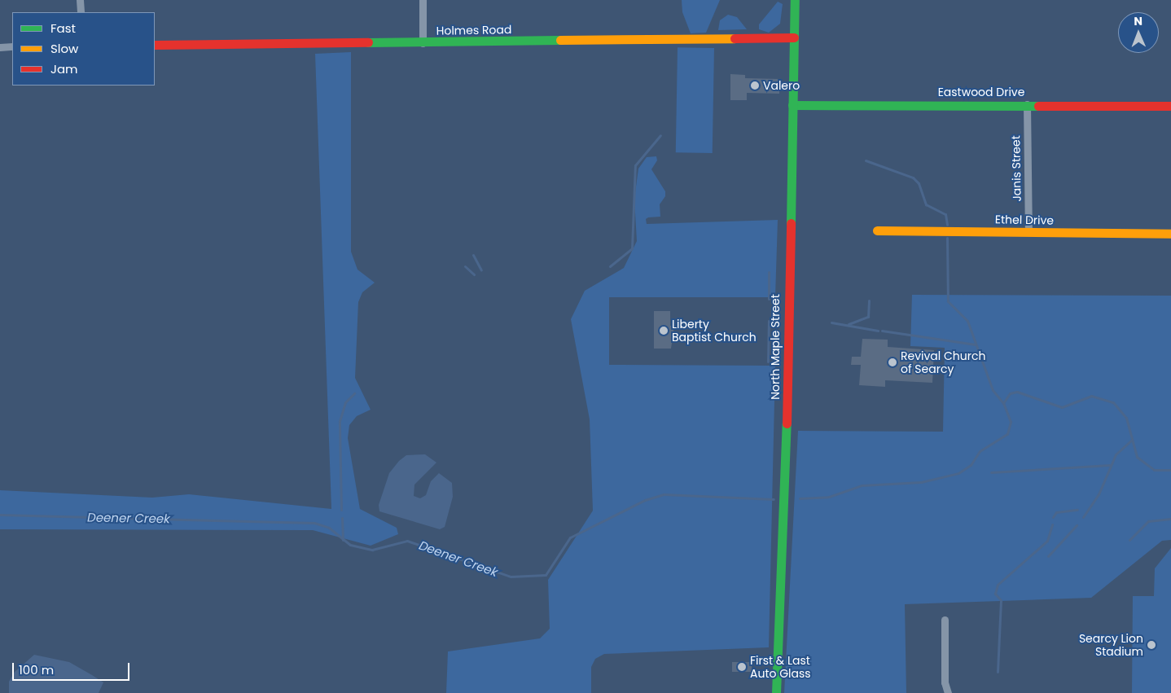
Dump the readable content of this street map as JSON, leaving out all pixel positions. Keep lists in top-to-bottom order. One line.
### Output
{"streets":{"street":["Holmes Road","Eastwood Drive","Janis Street","Ethel Drive","North Maple Street"]},"crossings":[["Holmes Road","North Maple Street"],["Eastwood Drive","Janis Street"],["Eastwood Drive","North Maple Street"],["Janis Street","Ethel Drive"]],"water":["Deener Creek"],"places":["Valero","Liberty Baptist Church","Revival Church of Searcy","Searcy Lion Stadium","First & Last Auto Glass"],"legend":["Fast","Slow","Jam"],"scale_bar":"100 m","north":"top"}
